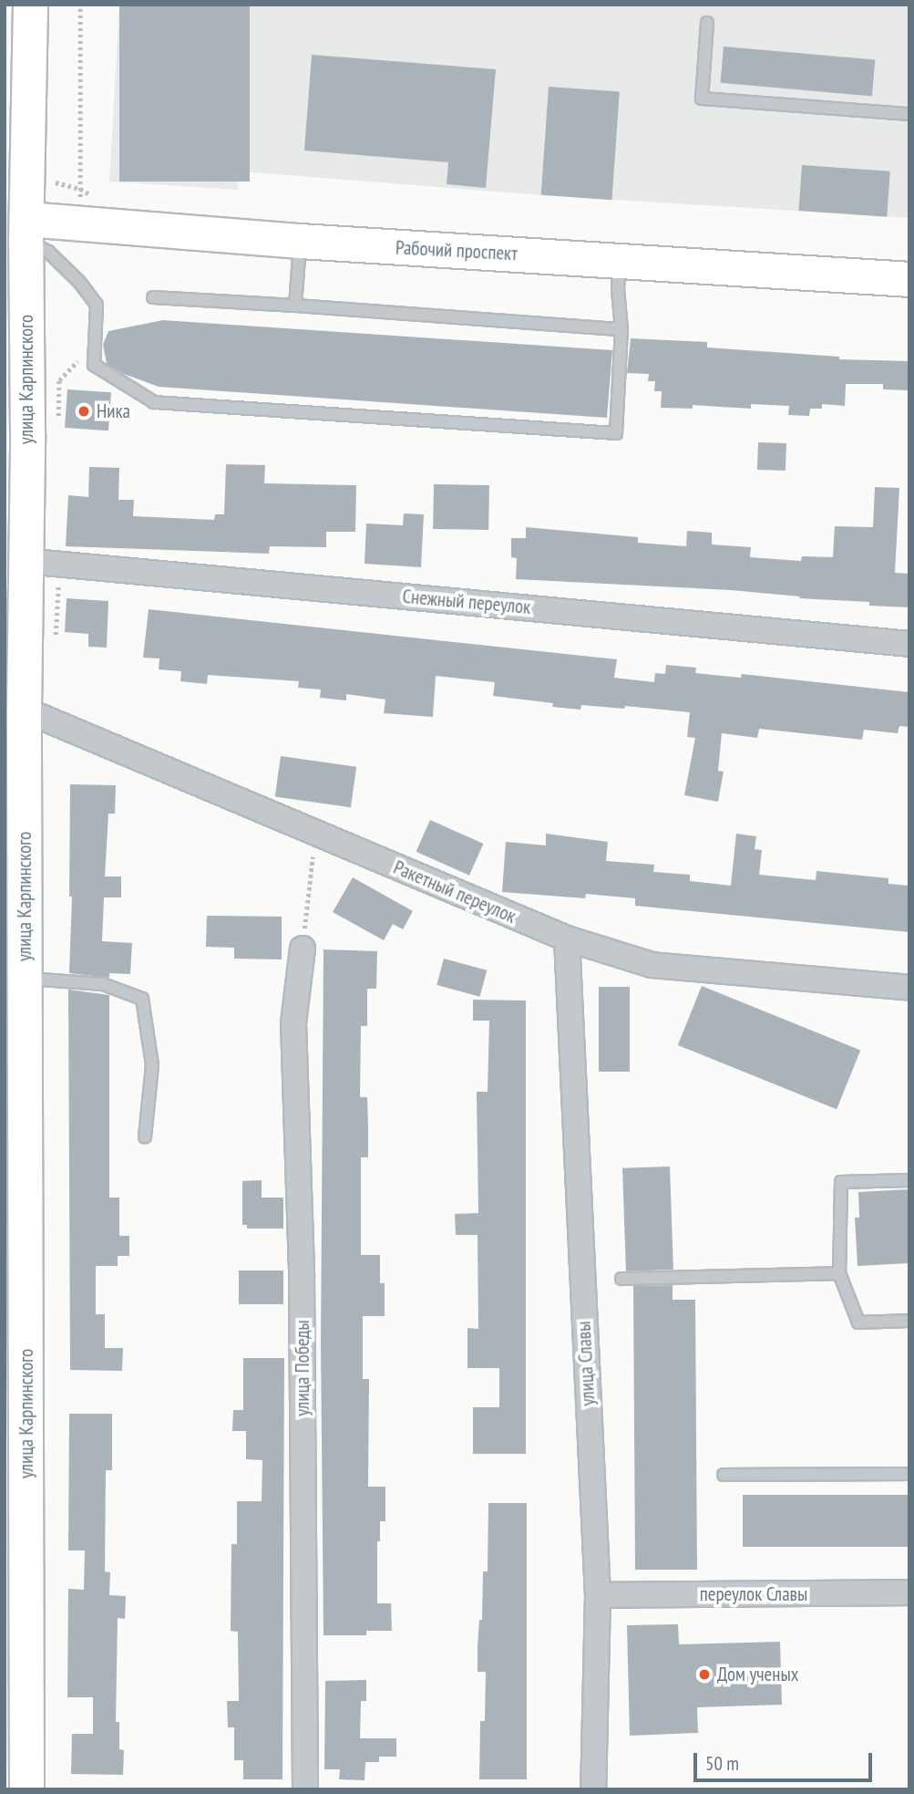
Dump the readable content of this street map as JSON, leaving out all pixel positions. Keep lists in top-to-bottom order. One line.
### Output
{"streets":{"street":["Рабочий проспект","улица Карпинского","Снежный переулок","Ракетный переулок","улица Славы","улица Победы","переулок Славы"]},"crossings":[["Рабочий проспект","улица Карпинского"],["улица Карпинского","Снежный переулок"],["улица Карпинского","Ракетный переулок"],["Ракетный переулок","улица Славы"],["улица Славы","переулок Славы"]],"places":["Ника","Дом ученых"],"scale_bar":"50 m"}
